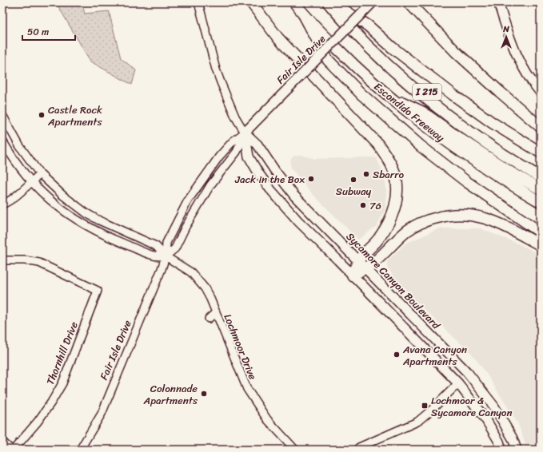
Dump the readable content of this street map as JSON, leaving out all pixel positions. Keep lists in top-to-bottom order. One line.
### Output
{"streets":{"highway":["I 215","Escondido Freeway"],"main road":["Fair Isle Drive","Sycamore Canyon Boulevard"],"street":["Lochmoor Drive","Thornhill Drive"]},"crossings":[["Fair Isle Drive","Sycamore Canyon Boulevard"],["Fair Isle Drive","Lochmoor Drive"]],"places":{"other":["Castle Rock Apartments","Sbarro","Jack in the Box","Subway","76","Avana Canyon Apartments","Colonnade Apartments"],"transit":["Lochmoor & Sycamore Canyon"]},"scale_bar":"50 m","north":"top"}
